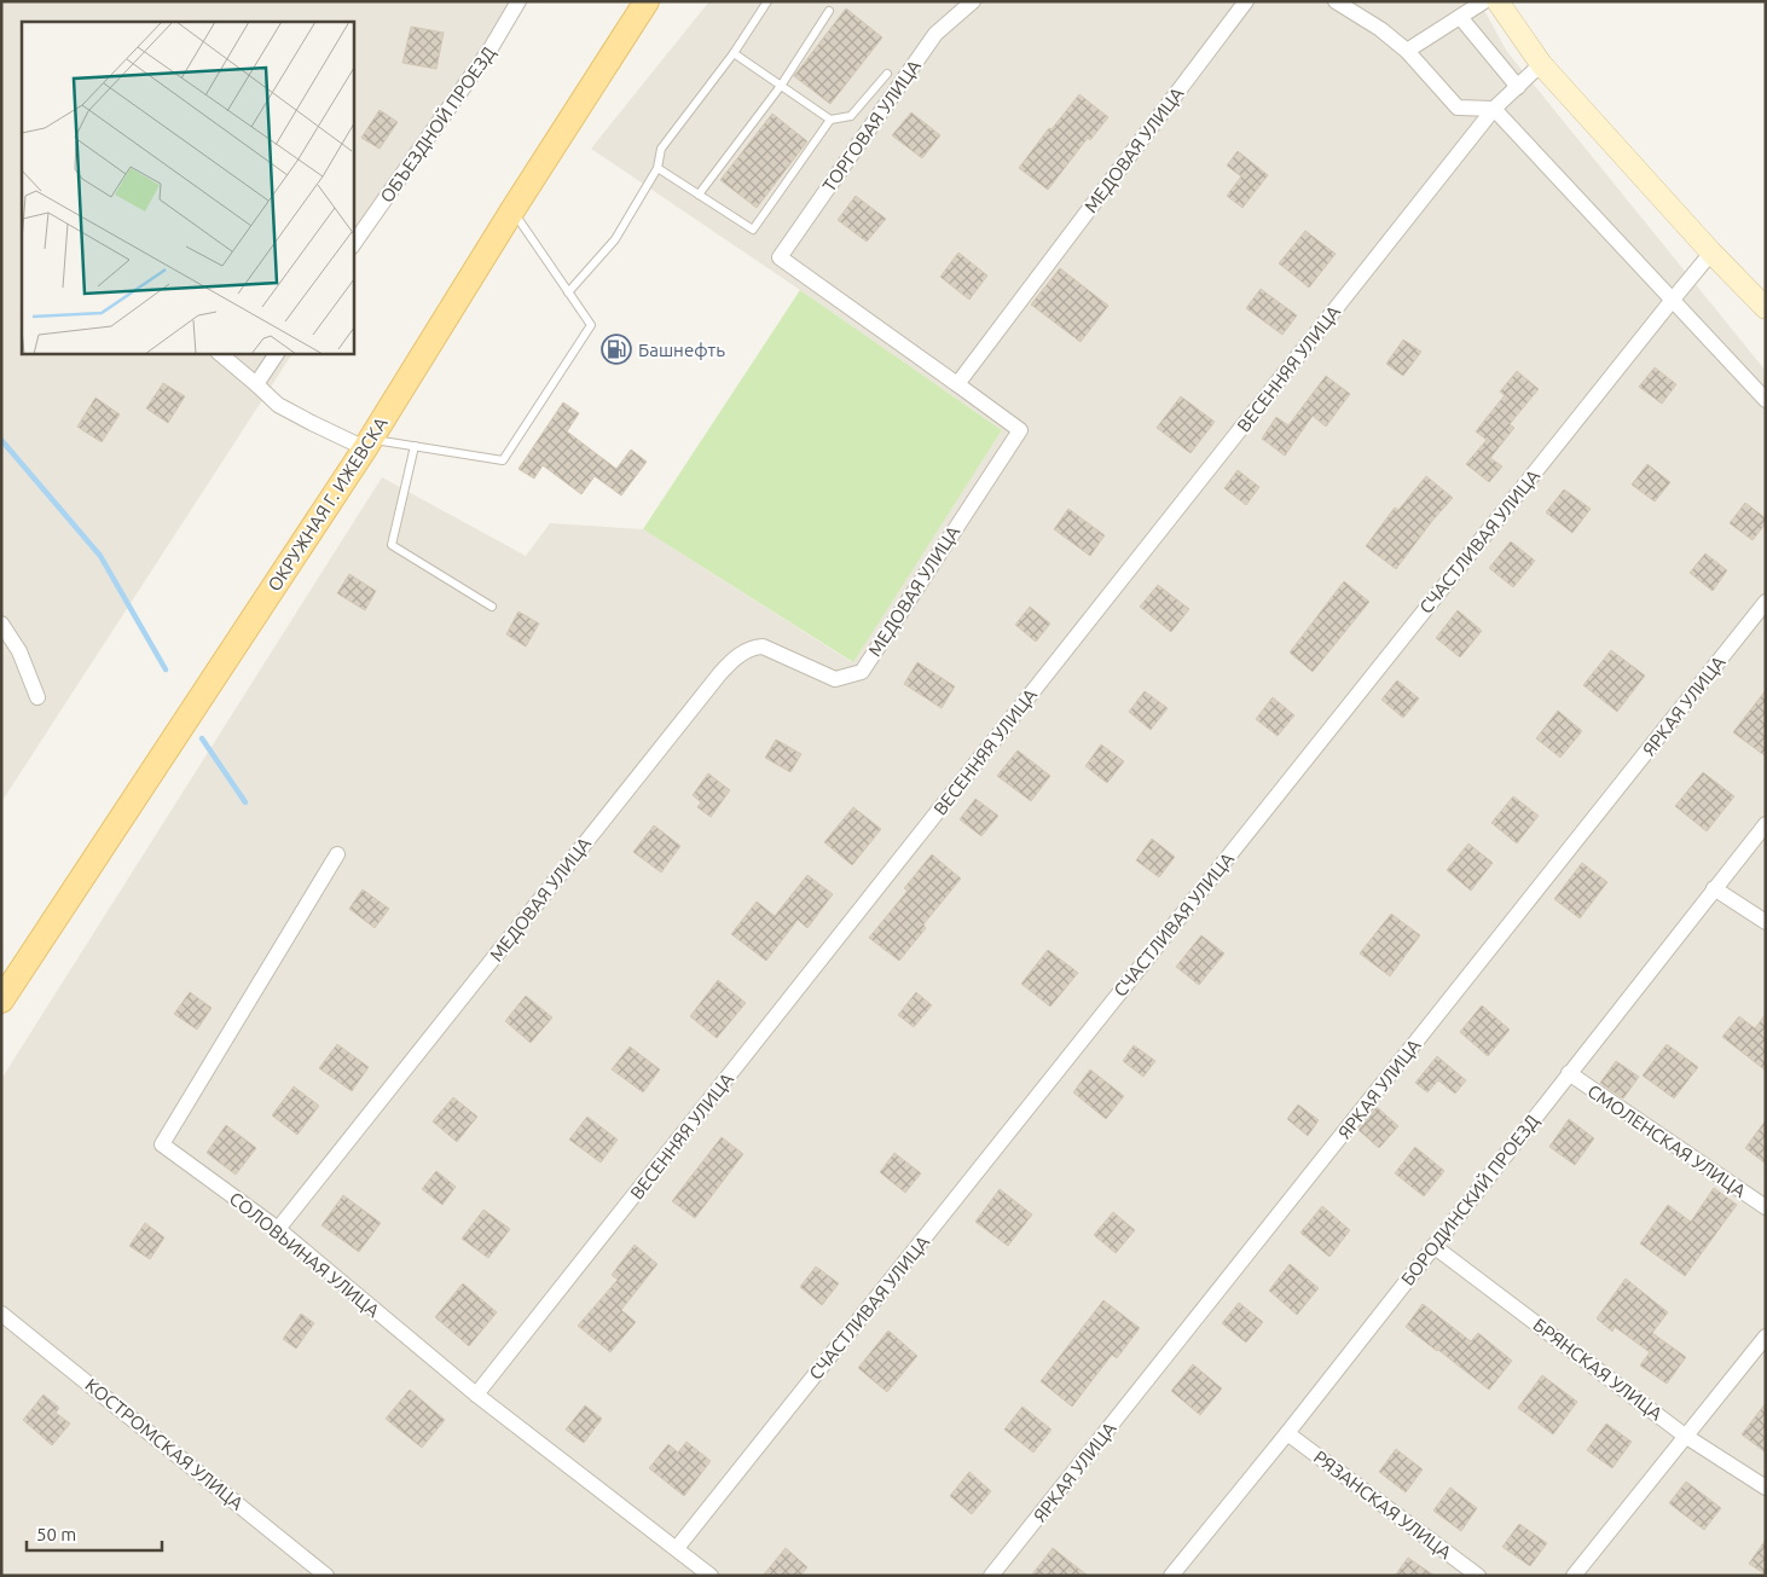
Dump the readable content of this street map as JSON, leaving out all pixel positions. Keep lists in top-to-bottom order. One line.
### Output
{"streets":{"main road":["ОКРУЖНАЯ Г. ИЖЕВСКА"],"street":["ОБЪЕЗДНОЙ ПРОЕЗД","ТОРГОВАЯ УЛИЦА","МЕДОВАЯ УЛИЦА","ВЕСЕННЯЯ УЛИЦА","СЧАСТЛИВАЯ УЛИЦА","ЯРКАЯ УЛИЦА","СМОЛЕНСКАЯ УЛИЦА","БОРОДИНСКИЙ ПРОЕЗД","СОЛОВЬИНАЯ УЛИЦА","БРЯНСКАЯ УЛИЦА","КОСТРОМСКАЯ УЛИЦА","РЯЗАНСКАЯ УЛИЦА"]},"crossings":[["ТОРГОВАЯ УЛИЦА","МЕДОВАЯ УЛИЦА"],["МЕДОВАЯ УЛИЦА","СОЛОВЬИНАЯ УЛИЦА"],["ВЕСЕННЯЯ УЛИЦА","СОЛОВЬИНАЯ УЛИЦА"],["СЧАСТЛИВАЯ УЛИЦА","СОЛОВЬИНАЯ УЛИЦА"],["СМОЛЕНСКАЯ УЛИЦА","БОРОДИНСКИЙ ПРОЕЗД"],["БОРОДИНСКИЙ ПРОЕЗД","БРЯНСКАЯ УЛИЦА"],["БОРОДИНСКИЙ ПРОЕЗД","РЯЗАНСКАЯ УЛИЦА"]],"places":{"fuel station":["Башнефть"]},"scale_bar":"50 m"}
